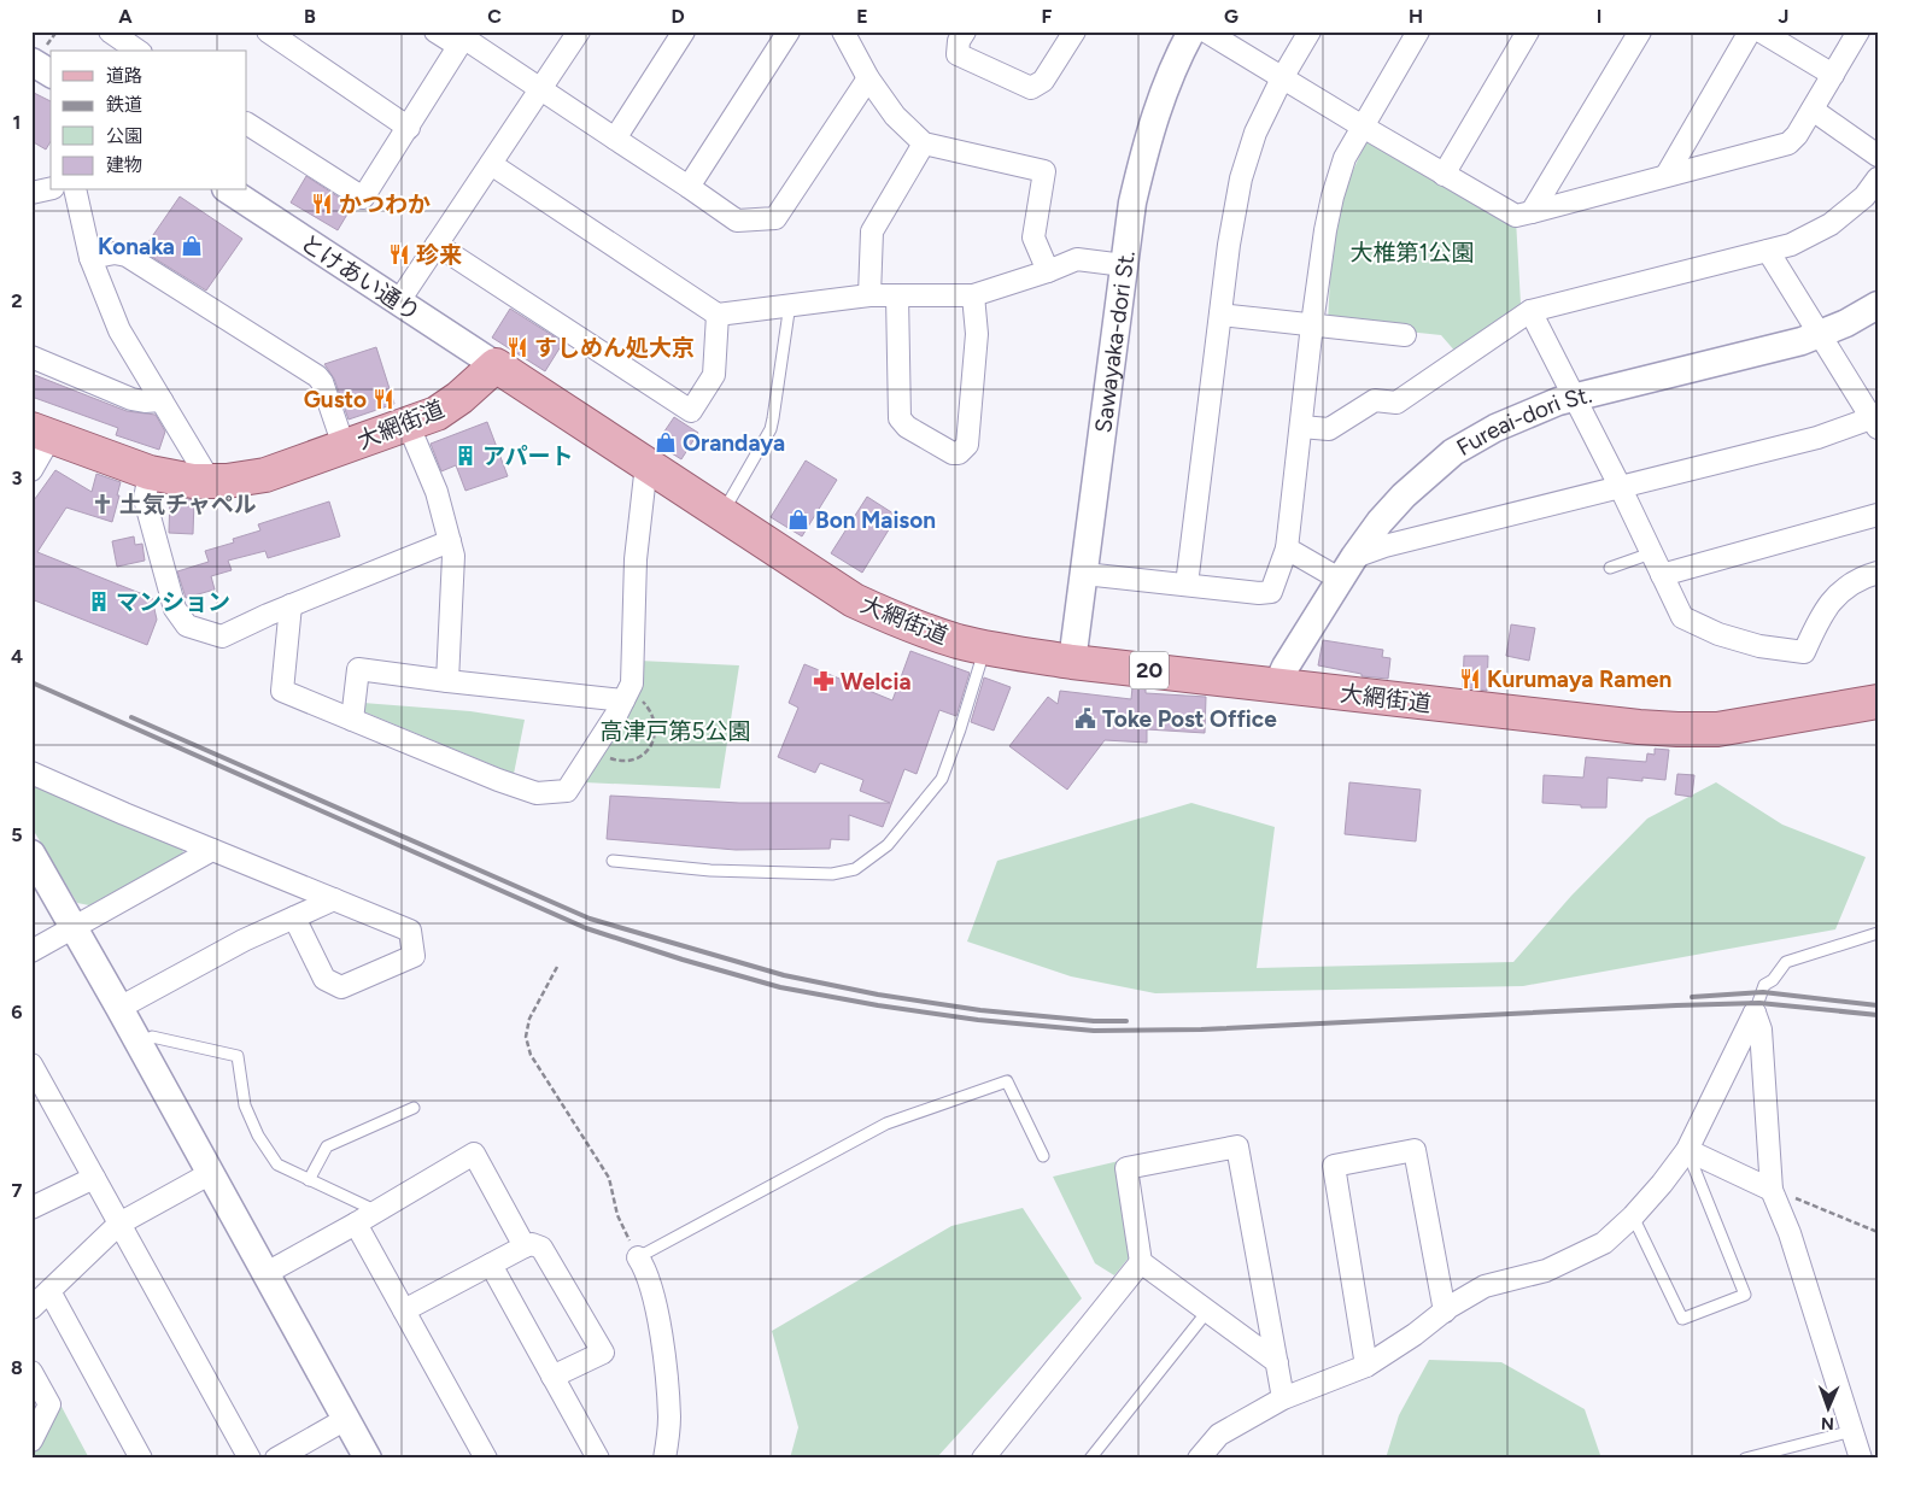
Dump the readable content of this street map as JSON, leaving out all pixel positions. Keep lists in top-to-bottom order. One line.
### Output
{"streets":{"main road":["大網街道","20"],"street":["とけあい通り","Sawayaka-dori St.","Fureai-dori St."]},"crossings":[["とけあい通り","大網街道"],["Sawayaka-dori St.","大網街道"],["Fureai-dori St.","大網街道"]],"parks":["大椎第1公園","高津戸第5公園"],"places":{"restaurant":["かつわか","珍来","すしめん処大京","Gusto","Kurumaya Ramen"],"shop":["Konaka","Orandaya","Bon Maison"],"building":["アパート","マンション"],"church":["土気チャペル"],"pharmacy":["Welcia"],"public building":["Toke Post Office"]},"legend":["道路","鉄道","公園","建物"],"north":"bottom","grid":{"columns":["A","B","C","D","E","F","G","H","I","J"],"rows":["1","2","3","4","5","6","7","8"]}}
